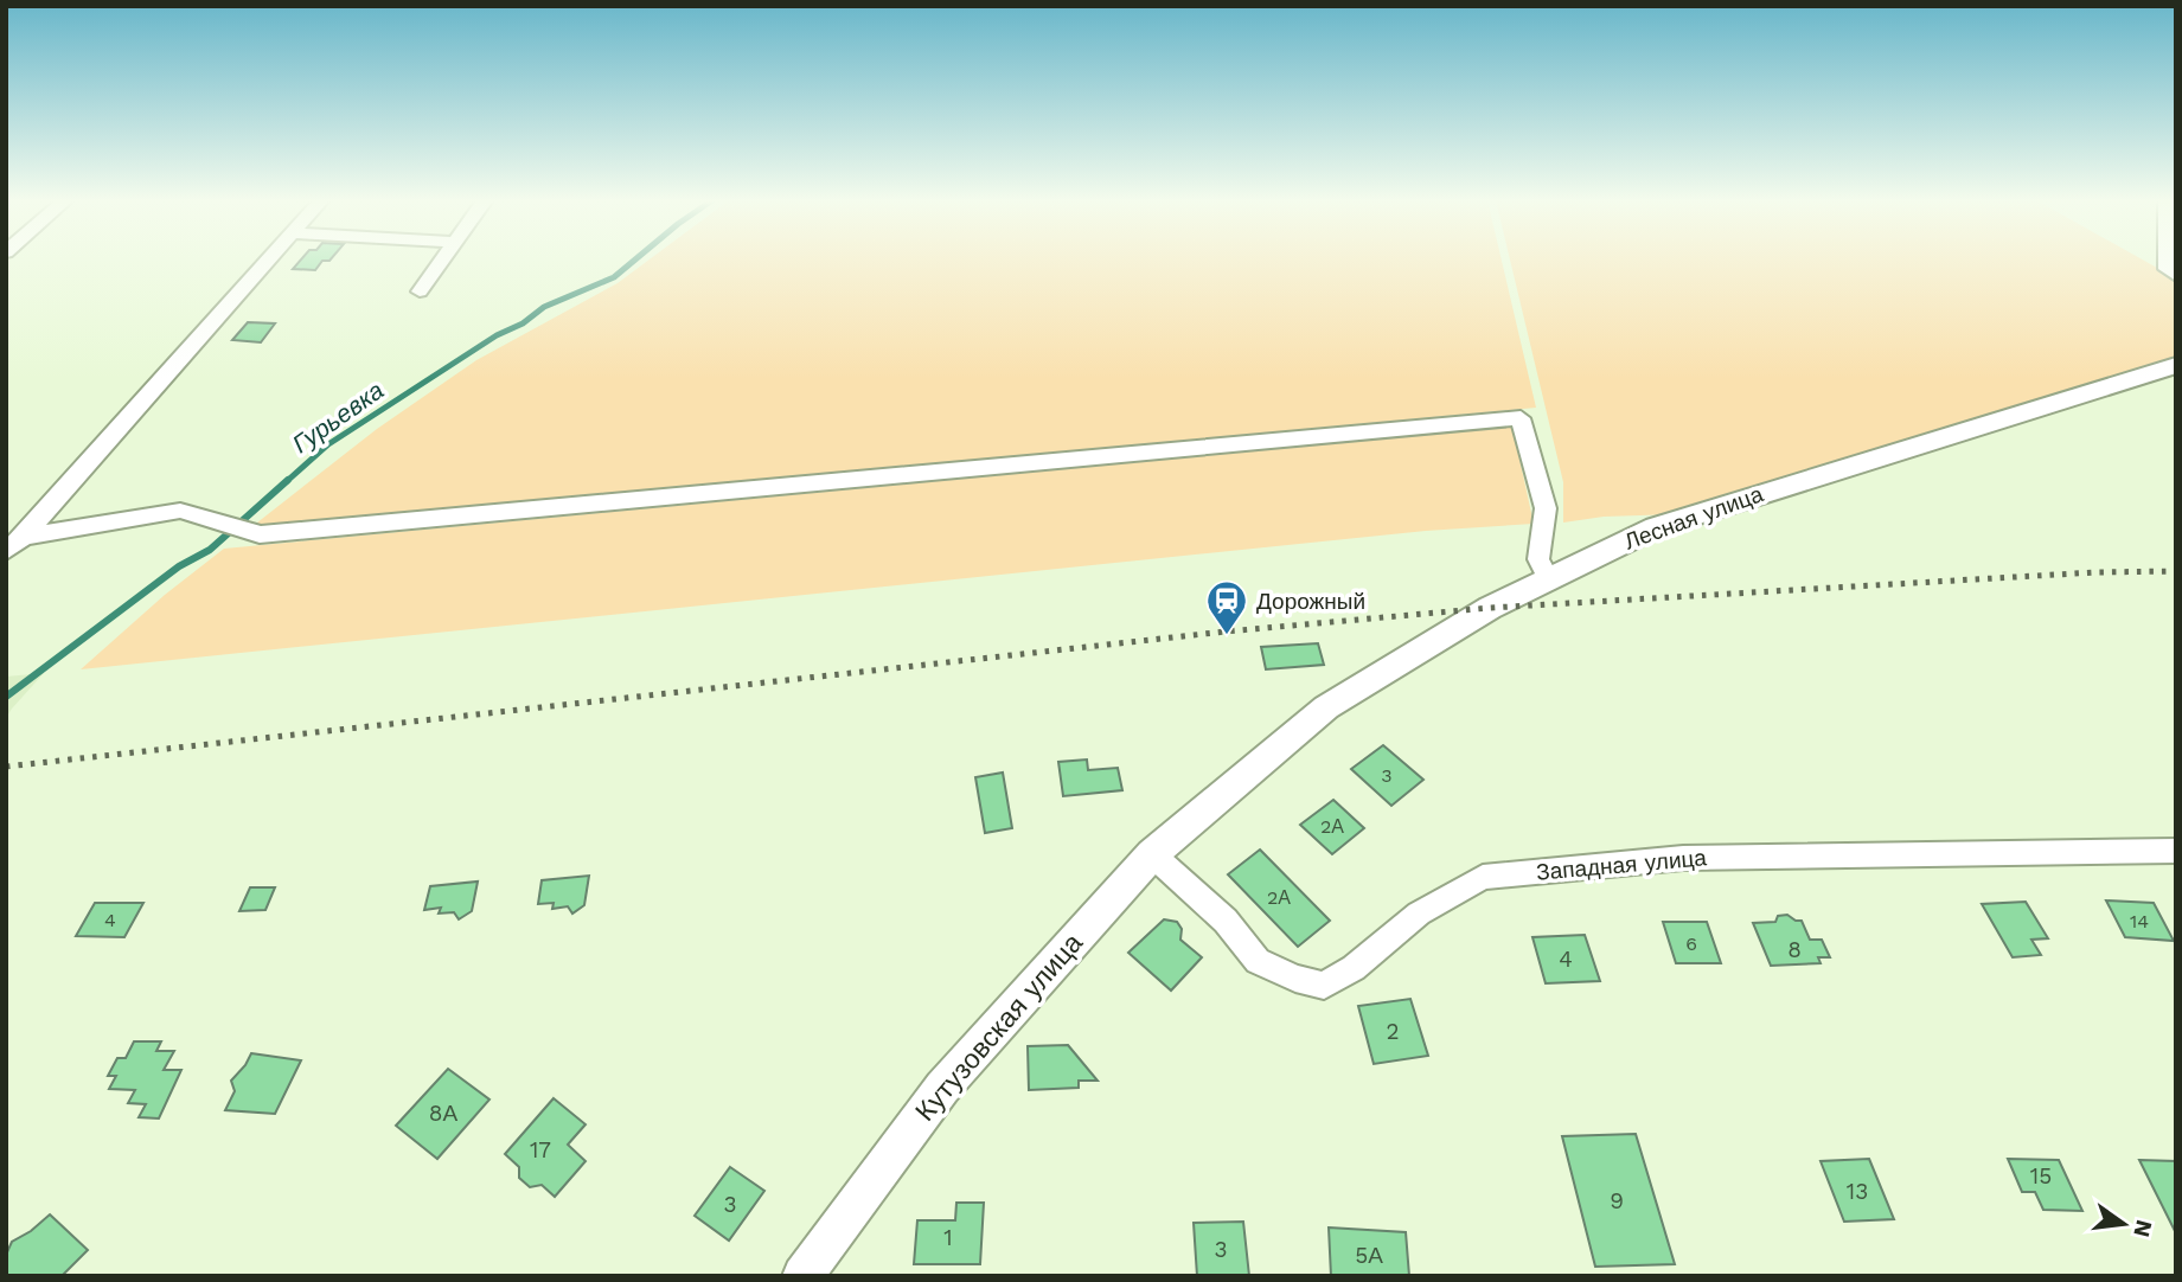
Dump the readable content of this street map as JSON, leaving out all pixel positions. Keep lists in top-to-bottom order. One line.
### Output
{"streets":{"street":["Лесная улица","Западная улица","Кутузовская улица"]},"crossings":[["Лесная улица","Кутузовская улица"],["Западная улица","Кутузовская улица"]],"water":["Гурьевка"],"places":{"station":["Дорожный"]},"house_numbers":["3","2А","2А","4","14","6","8","4","2","8А","17","15","13","9","3","1","3","5А"],"north":"right"}
